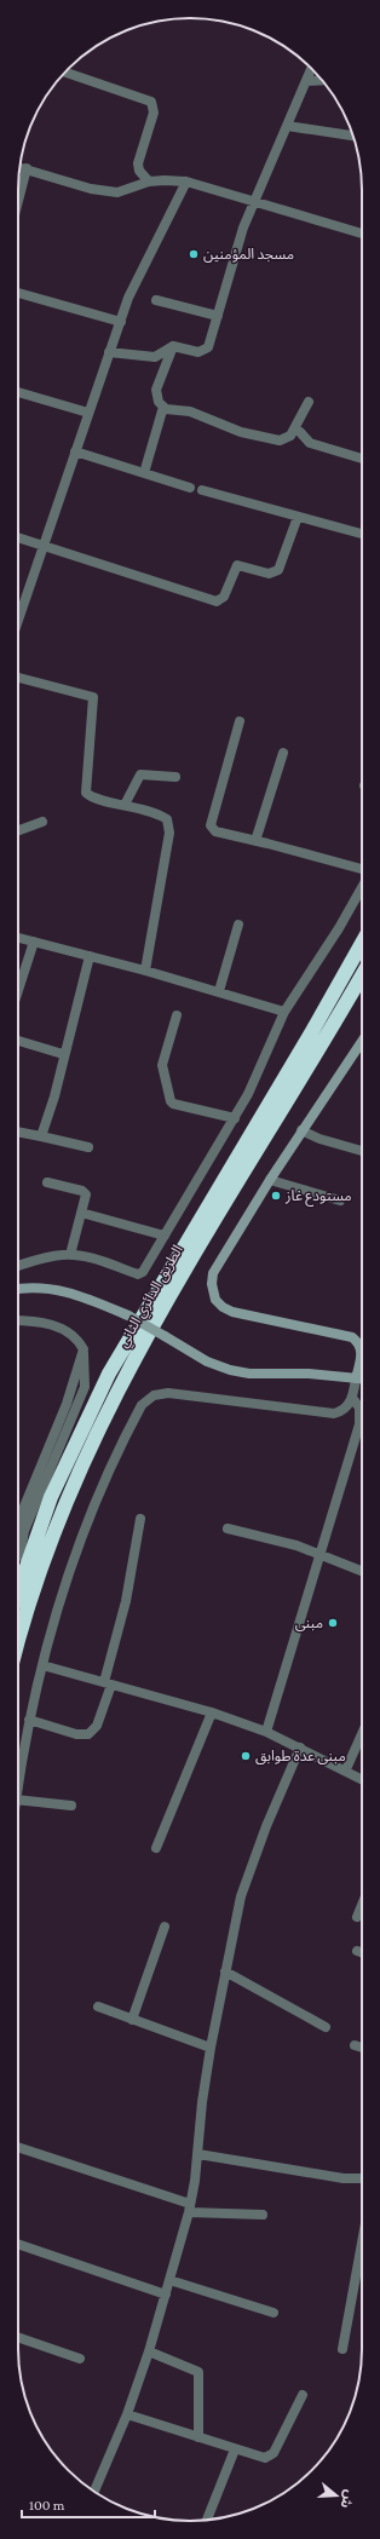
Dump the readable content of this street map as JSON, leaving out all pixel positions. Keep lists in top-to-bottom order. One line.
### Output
{"streets":{"highway":["الطريق الدائري الثاني"]},"places":["مسجد المؤمنين","مستودع غاز","مبنى","مبنى عدة طوابق"],"scale_bar":"100 m","north":"right"}
